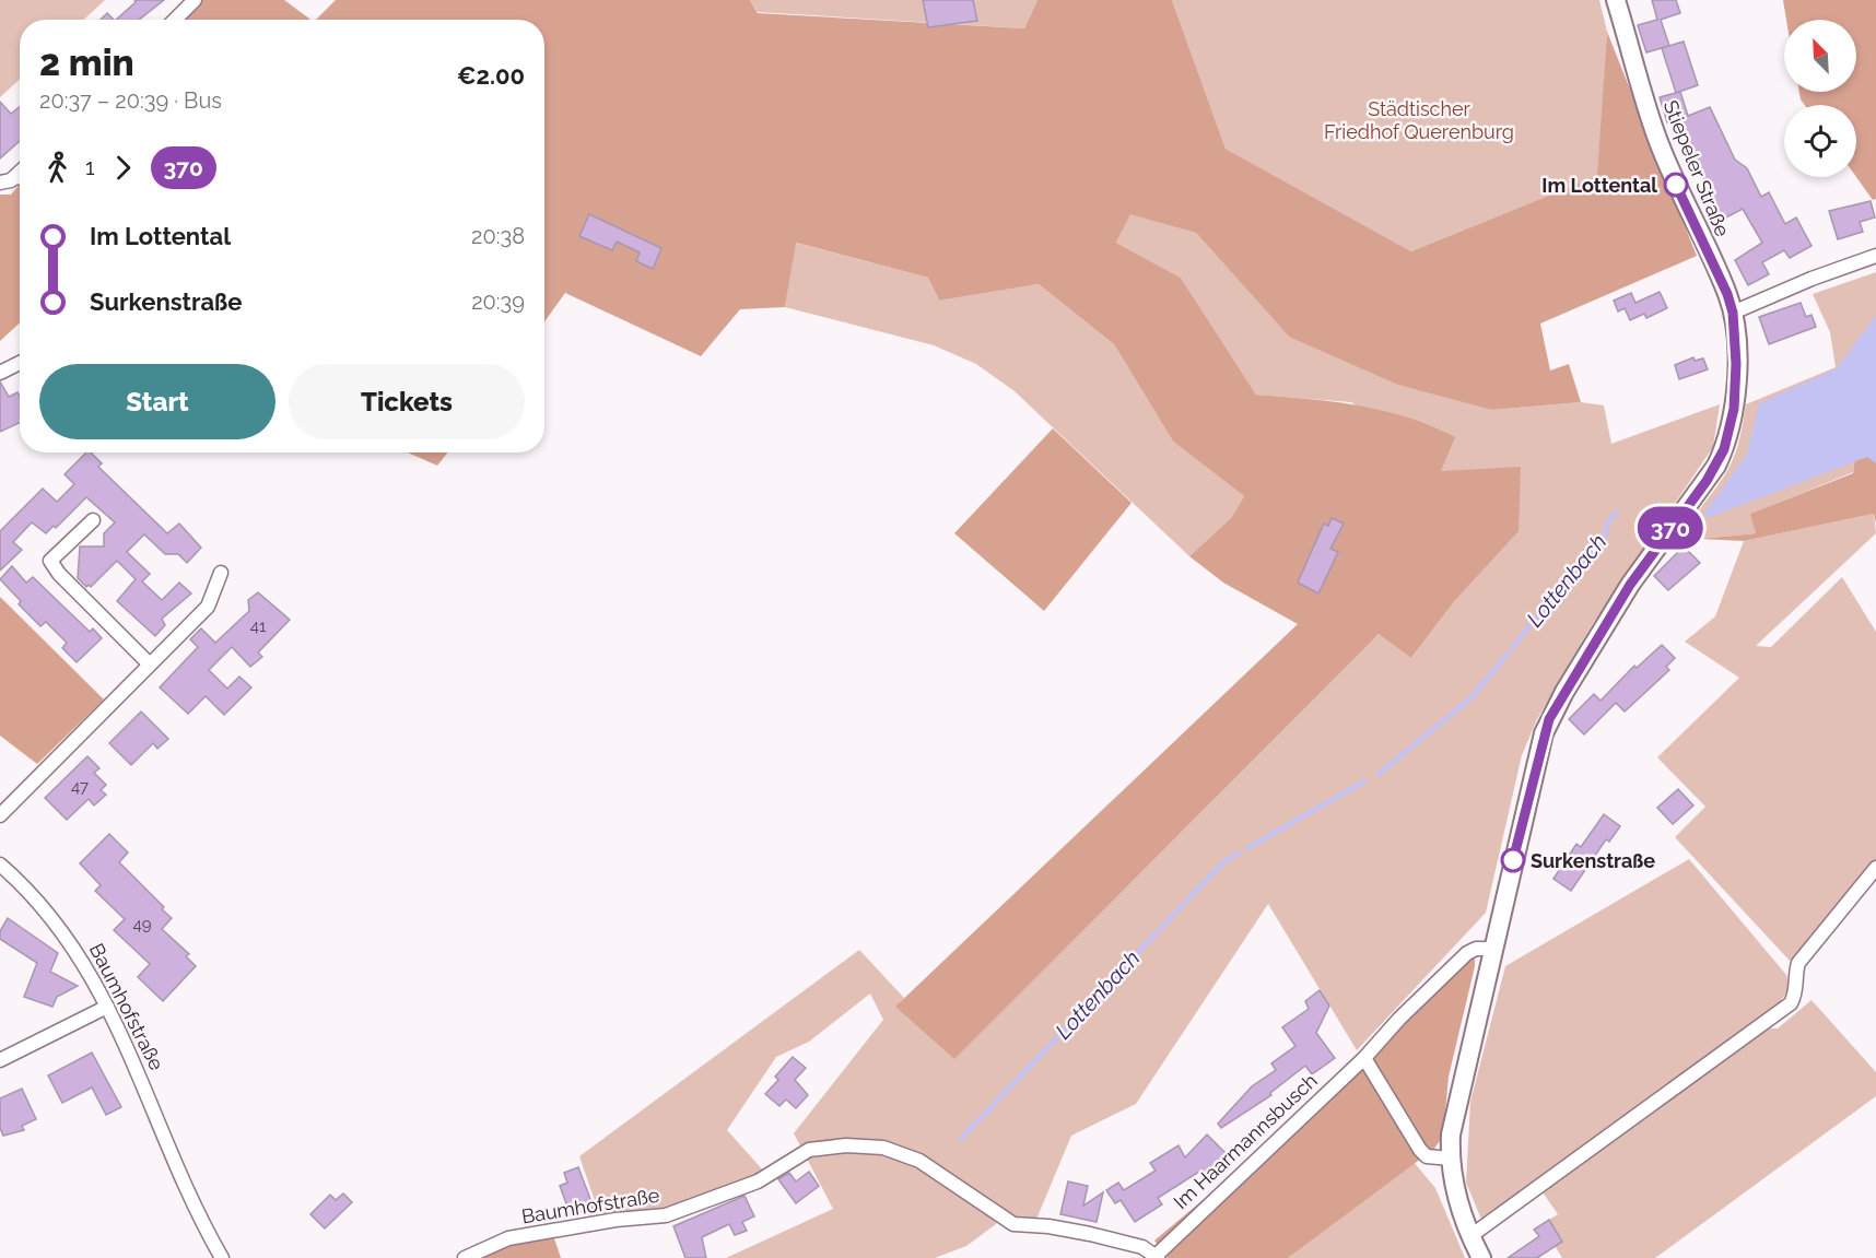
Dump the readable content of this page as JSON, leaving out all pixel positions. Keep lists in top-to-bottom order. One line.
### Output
{"streets":{"street":["Stiepeler Straße","Baumhofstraße","Im Haarmannsbusch"]},"crossings":[["Baumhofstraße","Im Haarmannsbusch"]],"water":["Lottenbach"],"parks":["Städtischer Friedhof Querenburg"],"places":["Im Lottental","Surkenstraße"],"lines":["bus line 370"],"house_numbers":["41","47","49"],"north":"top left","page":{"on_map":"370","heading":["2 min","20:37 – 20:39 · Bus","€2.00"],"legs":["1","370"],"list":[{"name":"Im Lottental","value":"20:38"},{"name":"Surkenstraße","value":"20:39"}],"buttons":["Start","Tickets"]}}
